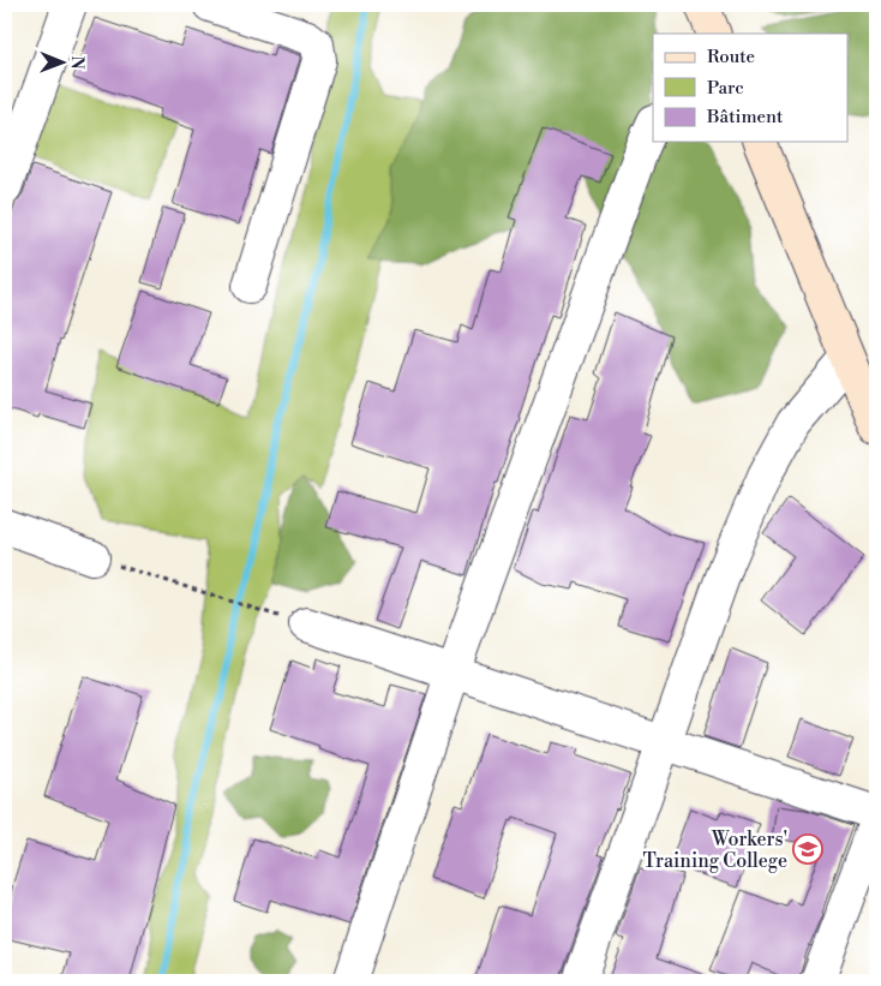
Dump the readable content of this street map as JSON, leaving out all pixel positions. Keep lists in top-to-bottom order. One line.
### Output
{"places":{"school or university":["Workers' Training College"]},"legend":["Route","Parc","Bâtiment"],"north":"right"}
